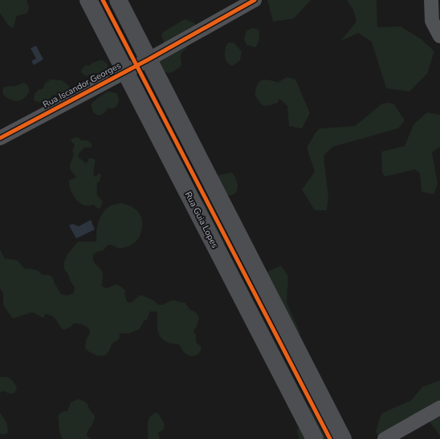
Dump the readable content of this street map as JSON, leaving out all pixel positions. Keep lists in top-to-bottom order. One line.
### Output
{"streets":{"main road":["Rua Guia Lopes"],"street":["Rua Iscandor Georges"]},"crossings":[["Rua Iscandor Georges","Rua Guia Lopes"]]}
